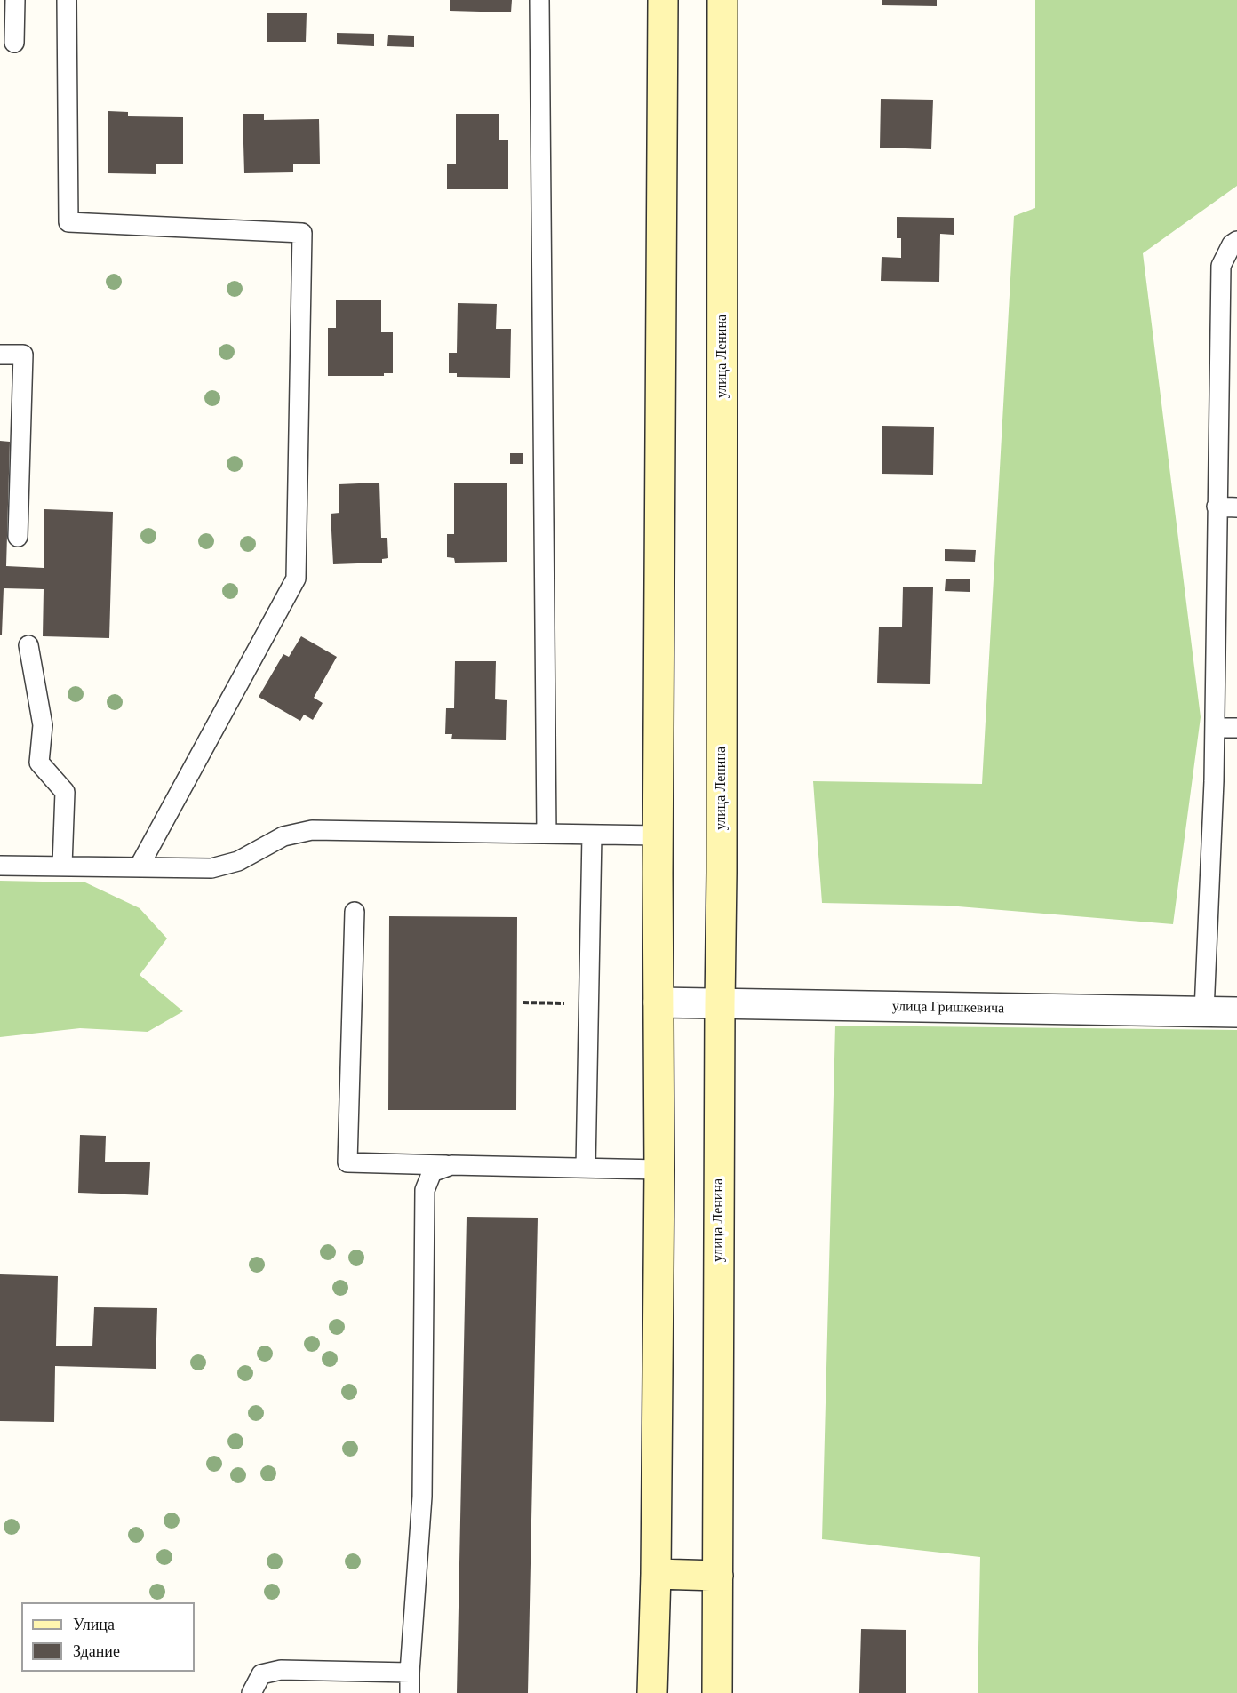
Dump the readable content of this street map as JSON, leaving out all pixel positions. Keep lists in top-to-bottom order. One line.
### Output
{"streets":{"street":["улица Ленина","улица Гришкевича"]},"crossings":[["улица Ленина","улица Гришкевича"]],"legend":["Улица","Здание"]}
